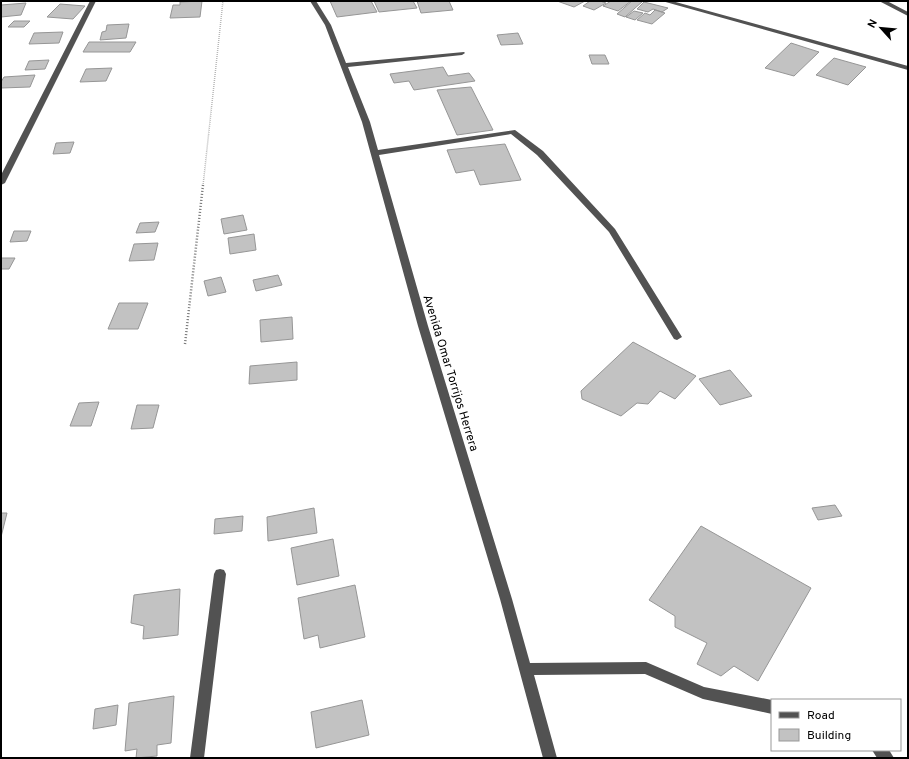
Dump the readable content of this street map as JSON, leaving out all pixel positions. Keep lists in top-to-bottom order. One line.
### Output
{"streets":{"street":["Avenida Omar Torrijos Herrera"]},"legend":["Road","Building"],"north":"top left"}
